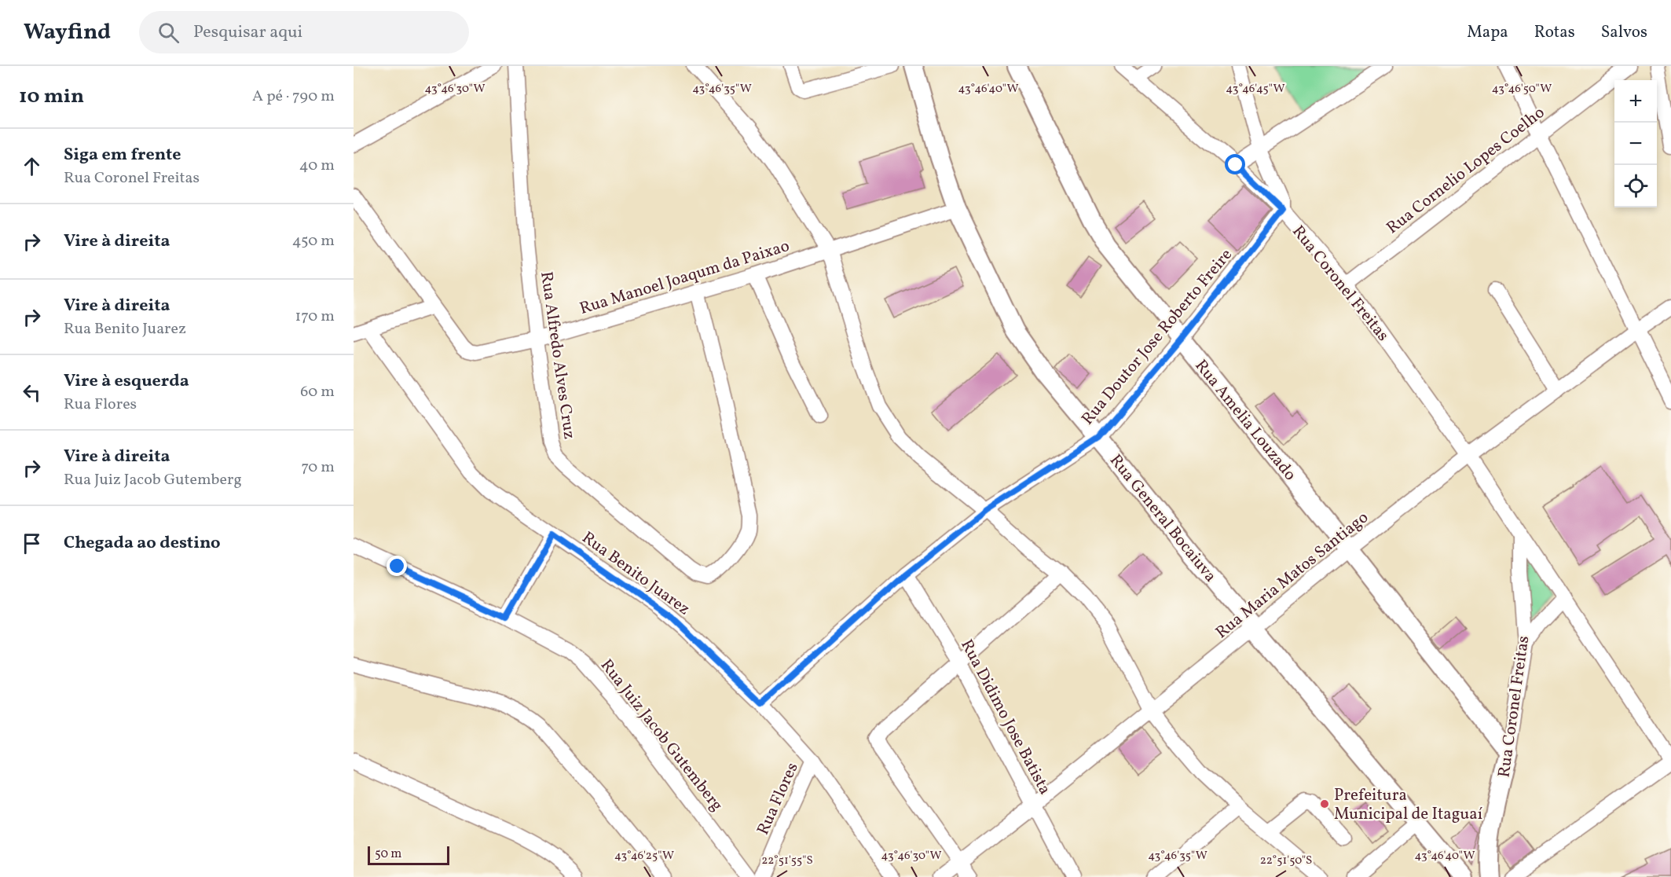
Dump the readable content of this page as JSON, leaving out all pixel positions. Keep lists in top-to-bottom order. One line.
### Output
{"streets":{"main road":["Rua Coronel Freitas","Rua Amelia Louzado","Rua General Bocaiuva"],"street":["Rua Cornelio Lopes Coelho","Rua Manoel Joaqum da Paixao","Rua Doutor Jose Roberto Freire","Rua Alfredo Alves Cruz","Rua Benito Juarez","Rua Maria Matos Santiago","Rua Didimo Jose Batista","Rua Juiz Jacob Gutemberg","Rua Flores"]},"crossings":[["Rua Cornelio Lopes Coelho","Rua Coronel Freitas"],["Rua Manoel Joaqum da Paixao","Rua Alfredo Alves Cruz"],["Rua Manoel Joaqum da Paixao","Rua General Bocaiuva"],["Rua Coronel Freitas","Rua Doutor Jose Roberto Freire"],["Rua Coronel Freitas","Rua Amelia Louzado"],["Rua Coronel Freitas","Rua General Bocaiuva"],["Rua Coronel Freitas","Rua Maria Matos Santiago"],["Rua Doutor Jose Roberto Freire","Rua Amelia Louzado"],["Rua Doutor Jose Roberto Freire","Rua General Bocaiuva"],["Rua Doutor Jose Roberto Freire","Rua Benito Juarez"],["Rua Doutor Jose Roberto Freire","Rua Didimo Jose Batista"],["Rua Amelia Louzado","Rua Maria Matos Santiago"],["Rua General Bocaiuva","Rua Maria Matos Santiago"],["Rua Benito Juarez","Rua Flores"],["Rua Maria Matos Santiago","Rua Didimo Jose Batista"]],"places":["Prefeitura Municipal de Itaguaí"],"scale_bar":"50 m","page":{"header":"Wayfind","search":"Pesquisar aqui","nav":["Mapa","Rotas","Salvos"],"heading":["10 min","A pé · 790 m"],"map_buttons":["+","−"],"list":[["Siga em frente","Rua Coronel Freitas","40 m"],["Vire à direita","450 m"],["Vire à direita","Rua Benito Juarez","170 m"],["Vire à esquerda","Rua Flores","60 m"],["Vire à direita","Rua Juiz Jacob Gutemberg","70 m"],"Chegada ao destino"],"scale":"50 m"},"coordinates":["43°46'30\"W","43°46'35\"W","43°46'40\"W","43°46'50\"W","43°46'45\"W","43°46'25\"W","22°51'55\"S","22°51'50\"S"]}
